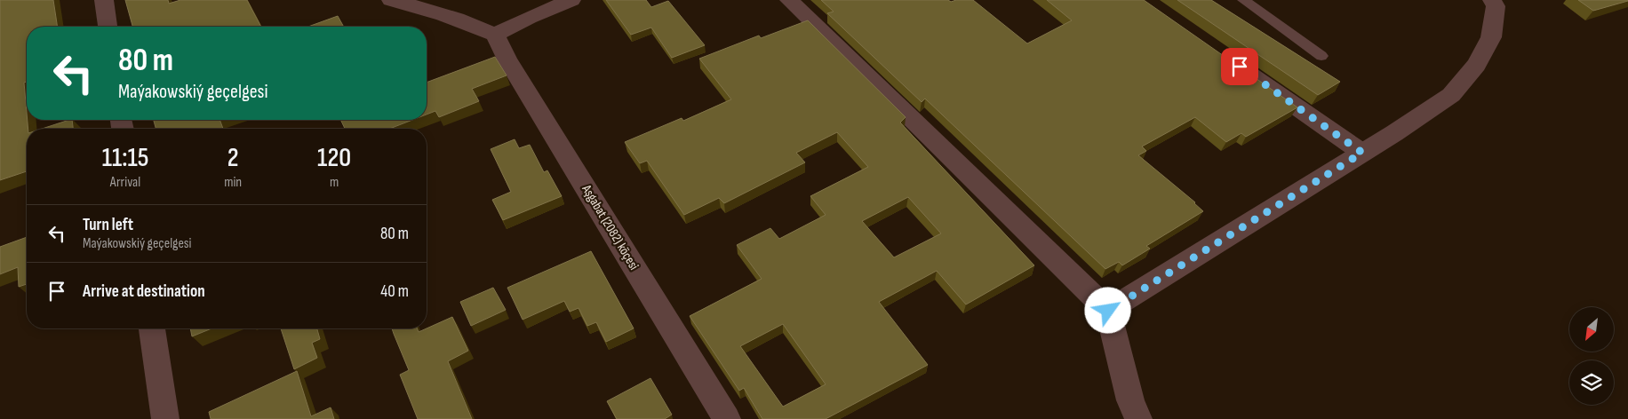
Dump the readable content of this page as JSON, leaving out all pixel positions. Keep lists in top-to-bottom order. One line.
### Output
{"streets":{"street":["Aşgabat (2082) köçesi"]},"north":"bottom left","page":{"turn":["80 m","Maýakowskiý geçelgesi"],"eta":["11:15","Arrival","2","min","120","m"],"list":[{"name":"Turn left","note":"Maýakowskiý geçelgesi","value":"80 m"},{"name":"Arrive at destination","value":"40 m"}]}}
